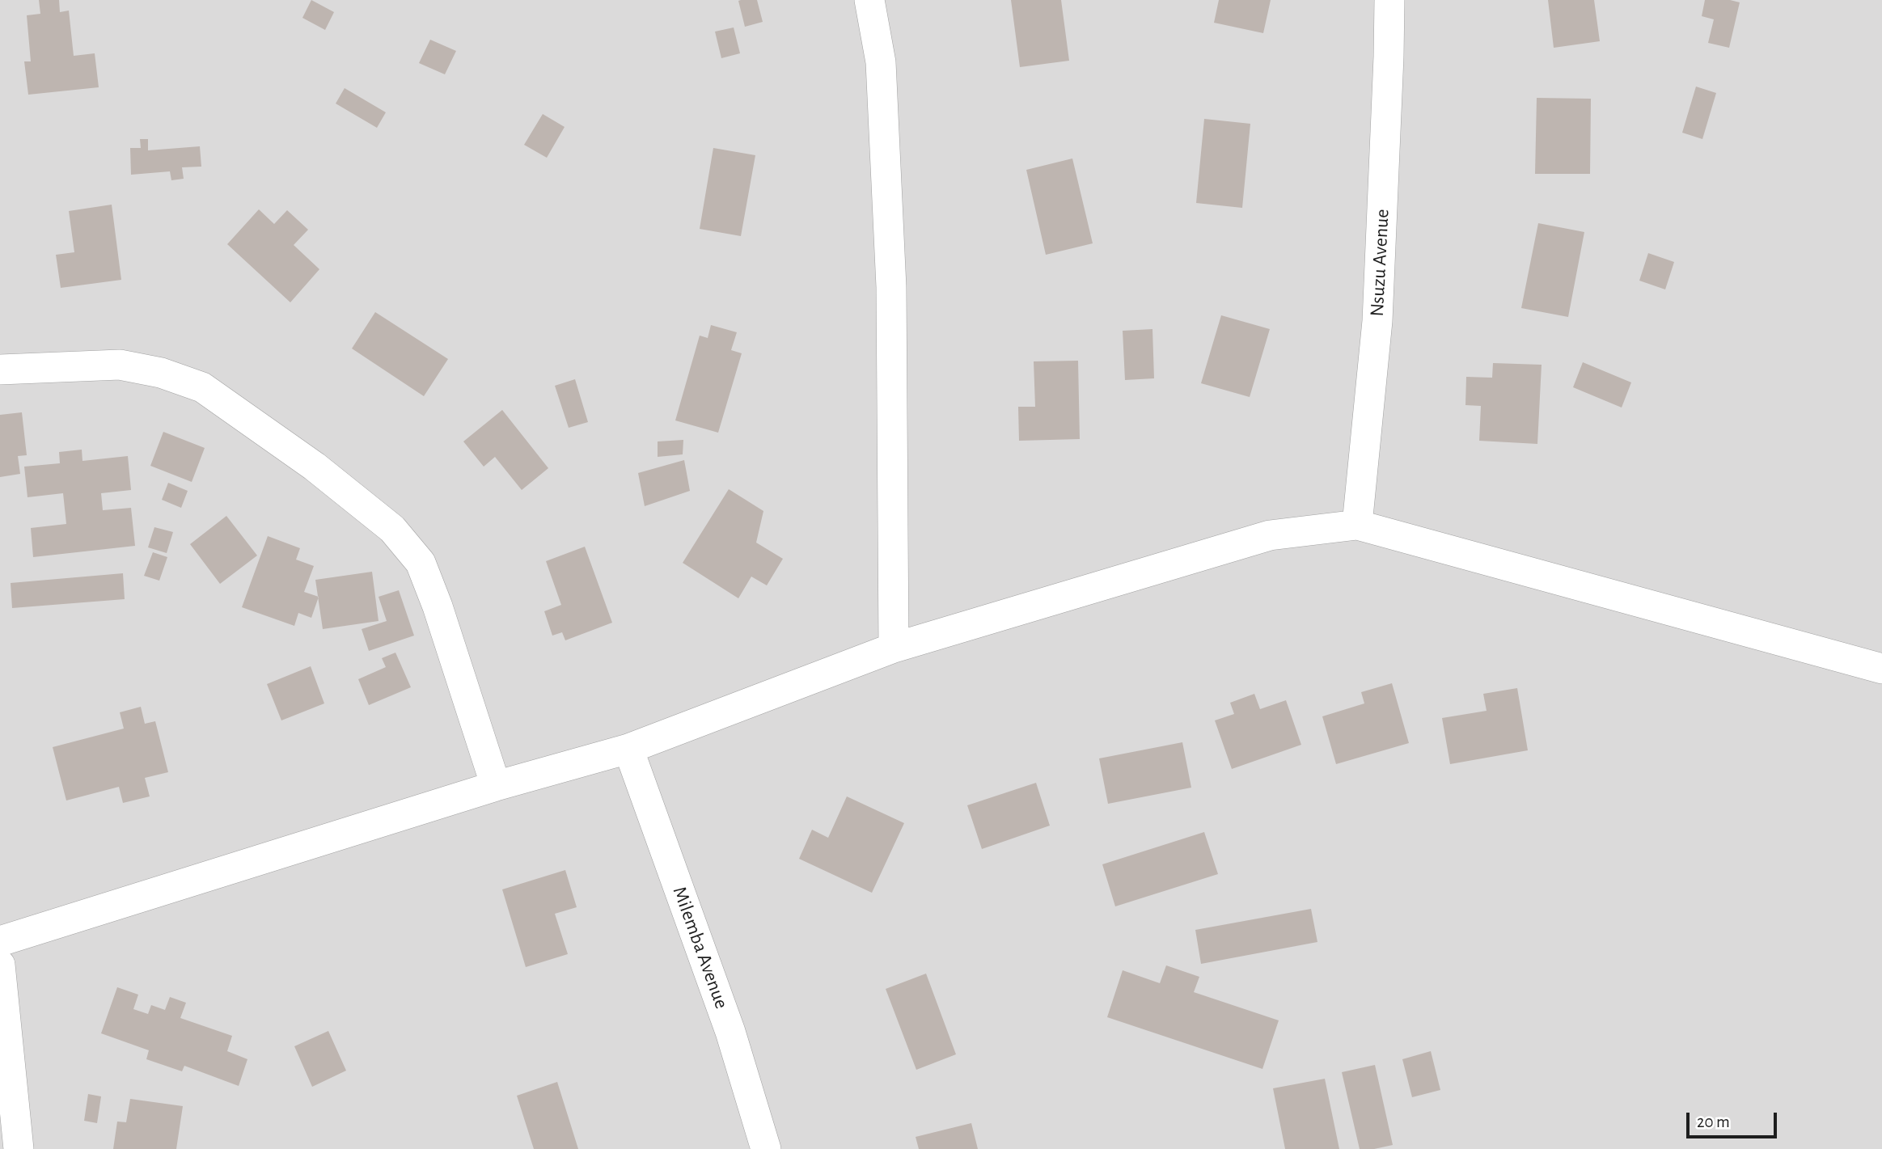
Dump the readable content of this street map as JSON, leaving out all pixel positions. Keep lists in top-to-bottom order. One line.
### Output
{"streets":{"street":["Nsuzu Avenue","Milemba Avenue"]},"scale_bar":"20 m"}
